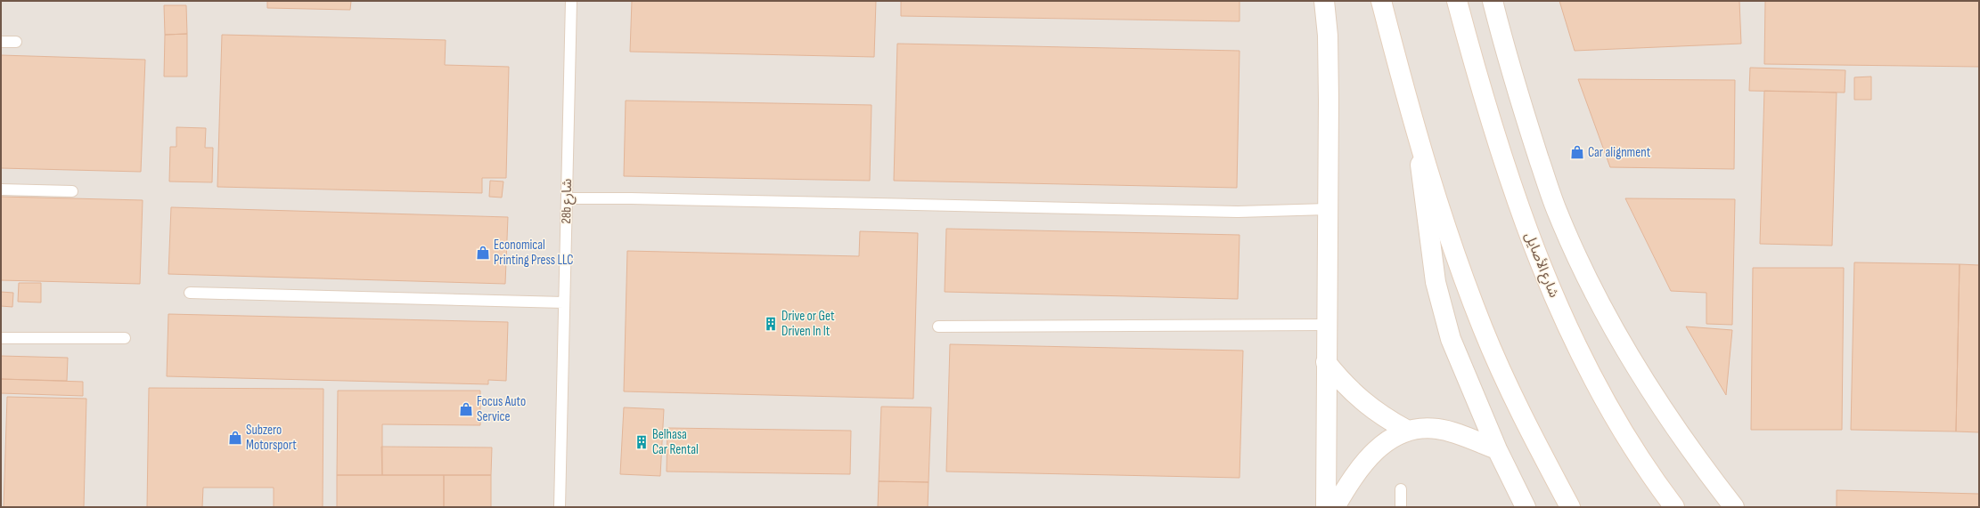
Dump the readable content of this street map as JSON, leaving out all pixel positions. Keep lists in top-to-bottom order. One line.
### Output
{"streets":{"street":["شارع الأصايل"],"lane":["28b شارع"]},"places":{"shop":["Car alignment","Economical Printing Press LLC","Focus Auto Service","Subzero Motorsport"],"building":["Drive or Get Driven In It","Belhasa Car Rental"]}}
